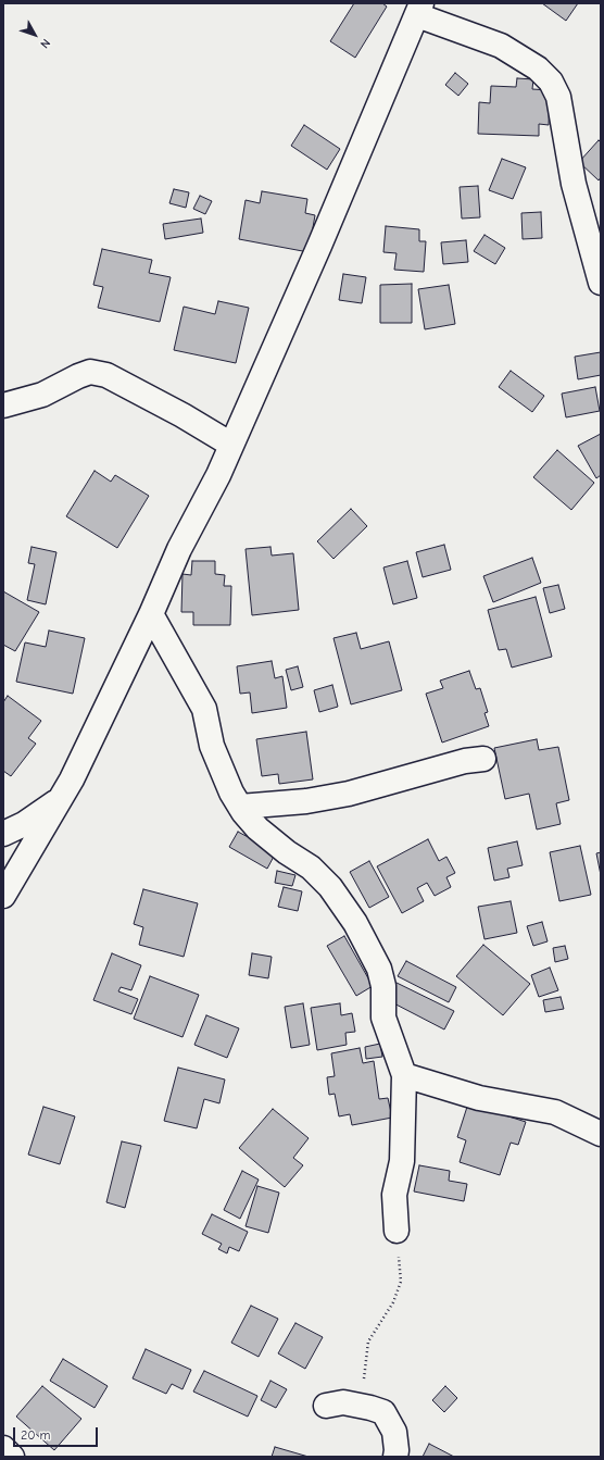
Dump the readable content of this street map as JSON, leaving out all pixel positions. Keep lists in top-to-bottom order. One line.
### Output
{"scale_bar":"20 m","north":"bottom right"}
